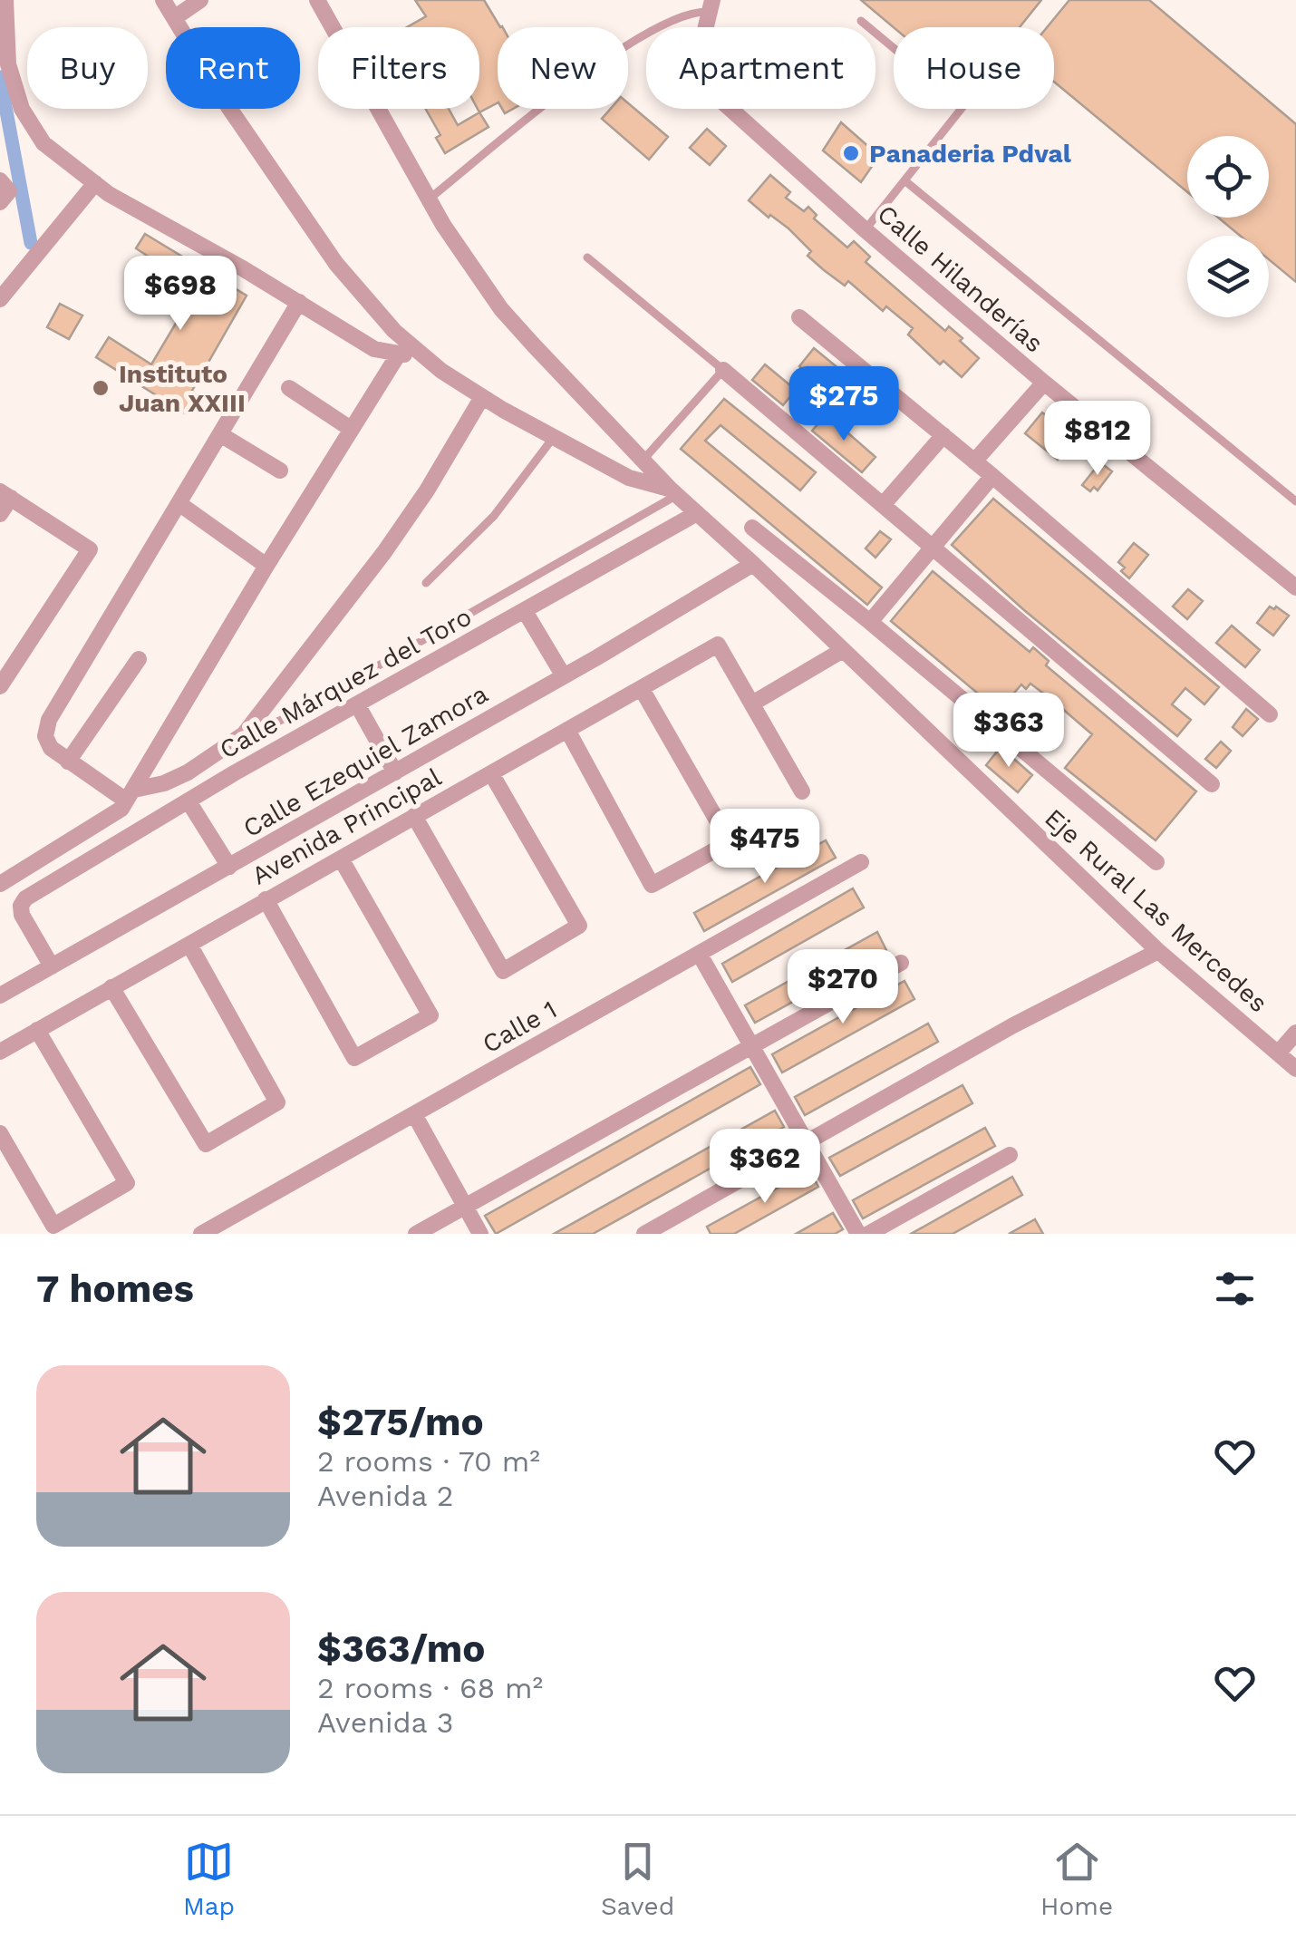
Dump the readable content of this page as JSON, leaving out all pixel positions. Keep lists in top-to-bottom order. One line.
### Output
{"streets":{"street":["Calle Hilanderías","Calle Márquez del Toro","Calle Ezequiel Zamora","Avenida Principal","Eje Rural Las Mercedes","Calle 1"]},"crossings":[["Calle Márquez del Toro","Calle Ezequiel Zamora"],["Calle Márquez del Toro","Eje Rural Las Mercedes"],["Calle Ezequiel Zamora","Eje Rural Las Mercedes"]],"places":["Panaderia Pdval","Instituto Juan XXIII"],"page":{"chip":["Buy","Rent","Filters","New","Apartment","House"],"price":["$698","$275","$812","$363","$475","$270","$362"],"heading":"7 homes","list":[{"name":"$275/mo","note":"2 rooms · 70 m² · Avenida 2"},{"name":"$363/mo","note":"2 rooms · 68 m² · Avenida 3"}],"tabs":["Map","Saved","Home"]}}
